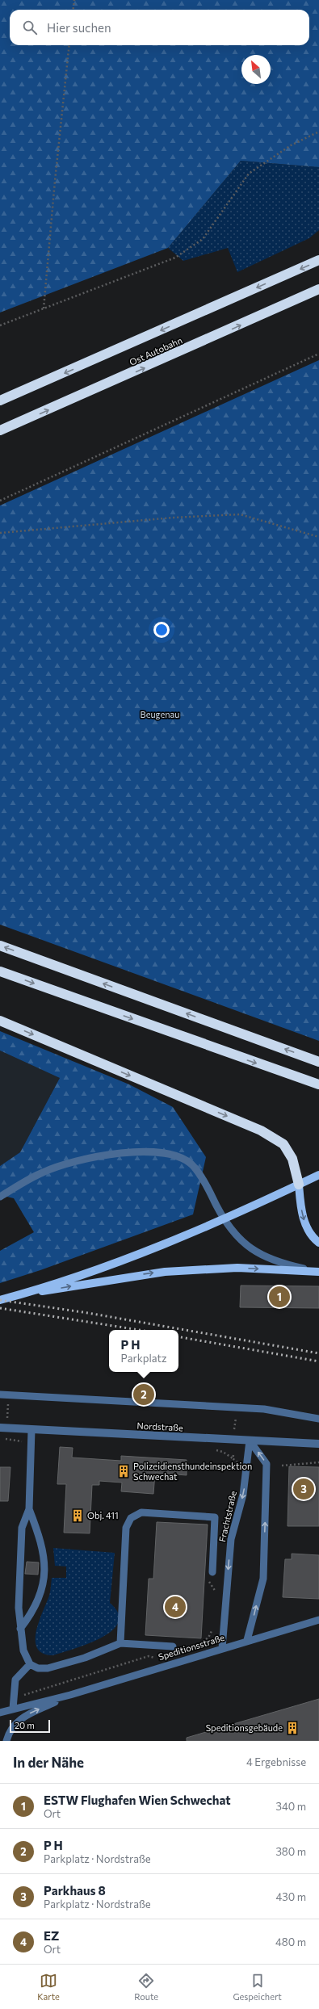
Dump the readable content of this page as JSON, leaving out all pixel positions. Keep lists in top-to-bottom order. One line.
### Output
{"streets":{"highway":["Ost Autobahn"],"street":["Nordstraße"],"lane":["Frachtstraße","Speditionsstraße"]},"crossings":[["Nordstraße","Frachtstraße"],["Frachtstraße","Speditionsstraße"]],"parks":["Beugenau"],"places":{"building":["Polizeidiensthundeinspektion Schwechat","Obj. 411","Speditionsgebäude"]},"scale_bar":"20 m","north":"top left","page":{"search":"Hier suchen","pins":["1","2","3","4"],"popup":["P H","Parkplatz"],"scale":"20 m","heading":["In der Nähe","4 Ergebnisse"],"list":[{"mark":"1","name":"ESTW Flughafen Wien Schwechat","note":"Ort","value":"340 m"},{"mark":"2","name":"P H","note":"Parkplatz · Nordstraße","value":"380 m"},{"mark":"3","name":"Parkhaus 8","note":"Parkplatz · Nordstraße","value":"430 m"},{"mark":"4","name":"EZ","note":"Ort","value":"480 m"}],"nav":["Karte","Route","Gespeichert"]}}
